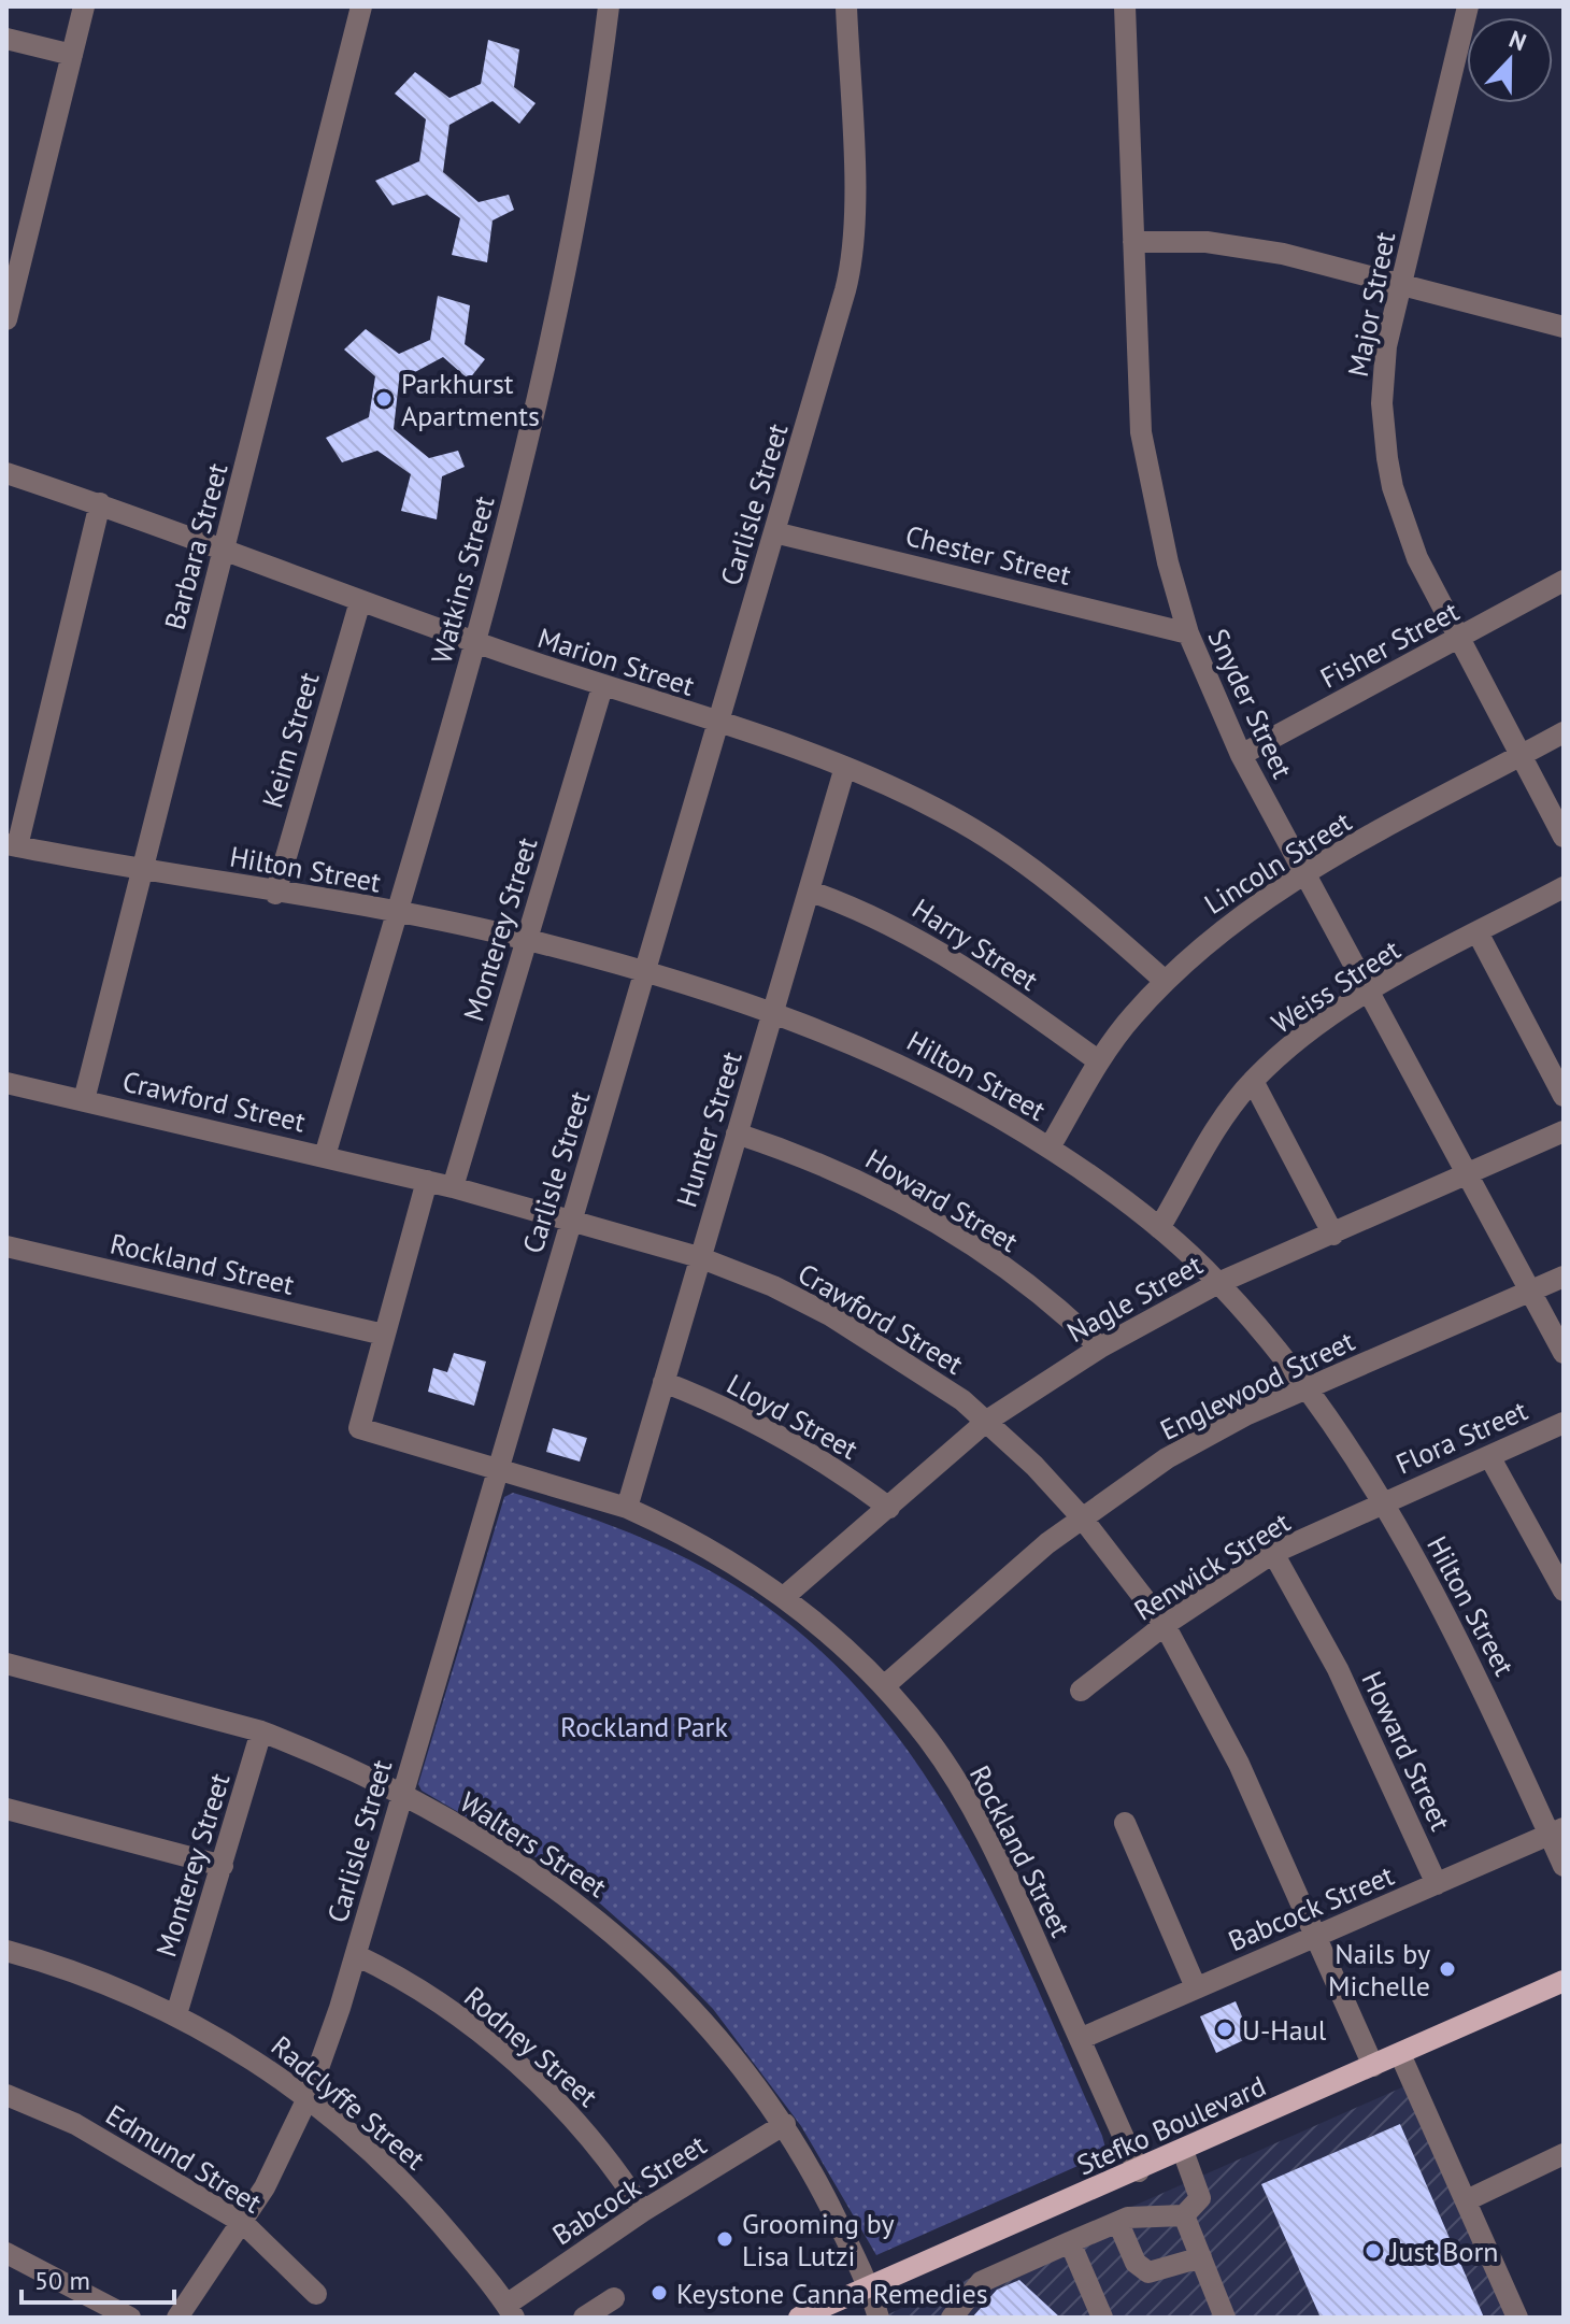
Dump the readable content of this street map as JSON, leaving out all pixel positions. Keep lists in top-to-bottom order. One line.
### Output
{"streets":{"main road":["Stefko Boulevard"],"street":["Major Street","Carlisle Street","Barbara Street","Chester Street","Watkins Street","Fisher Street","Marion Street","Snyder Street","Keim Street","Lincoln Street","Hilton Street","Monterey Street","Harry Street","Weiss Street","Crawford Street","Hunter Street","Howard Street","Rockland Street","Nagle Street","Englewood Street","Lloyd Street","Flora Street","Renwick Street","Walters Street","Babcock Street","Rodney Street","Radclyffe Street","Edmund Street"]},"crossings":[["Major Street","Fisher Street"],["Major Street","Lincoln Street"],["Carlisle Street","Chester Street"],["Carlisle Street","Marion Street"],["Carlisle Street","Hilton Street"],["Carlisle Street","Crawford Street"],["Carlisle Street","Rockland Street"],["Carlisle Street","Walters Street"],["Carlisle Street","Rodney Street"],["Carlisle Street","Radclyffe Street"],["Carlisle Street","Edmund Street"],["Barbara Street","Marion Street"],["Barbara Street","Hilton Street"],["Barbara Street","Crawford Street"],["Chester Street","Snyder Street"],["Watkins Street","Marion Street"],["Watkins Street","Hilton Street"],["Watkins Street","Crawford Street"],["Fisher Street","Snyder Street"],["Marion Street","Keim Street"],["Marion Street","Lincoln Street"],["Marion Street","Monterey Street"],["Marion Street","Hunter Street"],["Snyder Street","Lincoln Street"],["Snyder Street","Weiss Street"],["Snyder Street","Nagle Street"],["Snyder Street","Englewood Street"],["Keim Street","Hilton Street"],["Lincoln Street","Hilton Street"],["Lincoln Street","Harry Street"],["Hilton Street","Monterey Street"],["Hilton Street","Weiss Street"],["Hilton Street","Hunter Street"],["Hilton Street","Nagle Street"],["Hilton Street","Englewood Street"],["Hilton Street","Flora Street"],["Hilton Street","Renwick Street"],["Hilton Street","Babcock Street"],["Monterey Street","Crawford Street"],["Monterey Street","Walters Street"],["Monterey Street","Radclyffe Street"],["Harry Street","Hunter Street"],["Crawford Street","Hunter Street"],["Crawford Street","Nagle Street"],["Crawford Street","Englewood Street"],["Crawford Street","Renwick Street"],["Crawford Street","Babcock Street"],["Crawford Street","Stefko Boulevard"],["Hunter Street","Howard Street"],["Hunter Street","Rockland Street"],["Hunter Street","Lloyd Street"],["Howard Street","Nagle Street"],["Howard Street","Renwick Street"],["Howard Street","Babcock Street"],["Rockland Street","Nagle Street"],["Rockland Street","Englewood Street"],["Rockland Street","Babcock Street"],["Rockland Street","Stefko Boulevard"],["Nagle Street","Lloyd Street"],["Flora Street","Renwick Street"],["Walters Street","Babcock Street"],["Walters Street","Stefko Boulevard"],["Babcock Street","Rodney Street"],["Babcock Street","Radclyffe Street"]],"parks":["Rockland Park"],"places":["Parkhurst Apartments","Nails by Michelle","U-Haul","Grooming by Lisa Lutzi","Just Born","Keystone Canna Remedies"],"scale_bar":"50 m","north":"top"}
